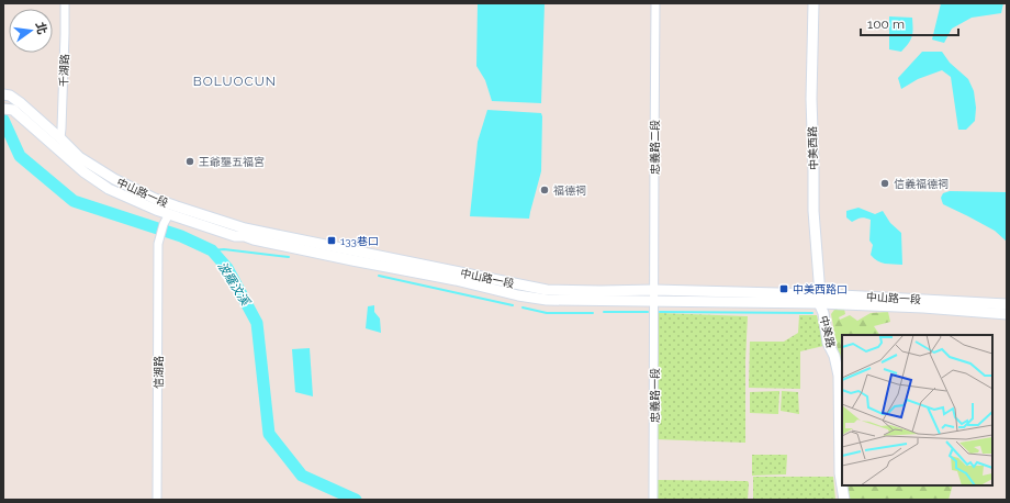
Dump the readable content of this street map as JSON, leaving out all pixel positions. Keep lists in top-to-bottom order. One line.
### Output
{"streets":{"street":["千湖路","忠義路二段","中美西路","中山路一段","中美路","信湖路","忠義路一段"]},"crossings":[["千湖路","中山路一段"],["忠義路二段","中山路一段"],["忠義路二段","忠義路一段"],["中美西路","中山路一段"],["中美西路","中美路"],["中山路一段","中美路"],["中山路一段","信湖路"],["中山路一段","忠義路一段"]],"districts":["BOLUOCUN"],"water":["波羅汶溪"],"places":{"other":["王爺壟五福宮","信義福德祠","福德祠"],"transit":["133巷口","中美西路口"]},"scale_bar":"100 m","north":"right"}
